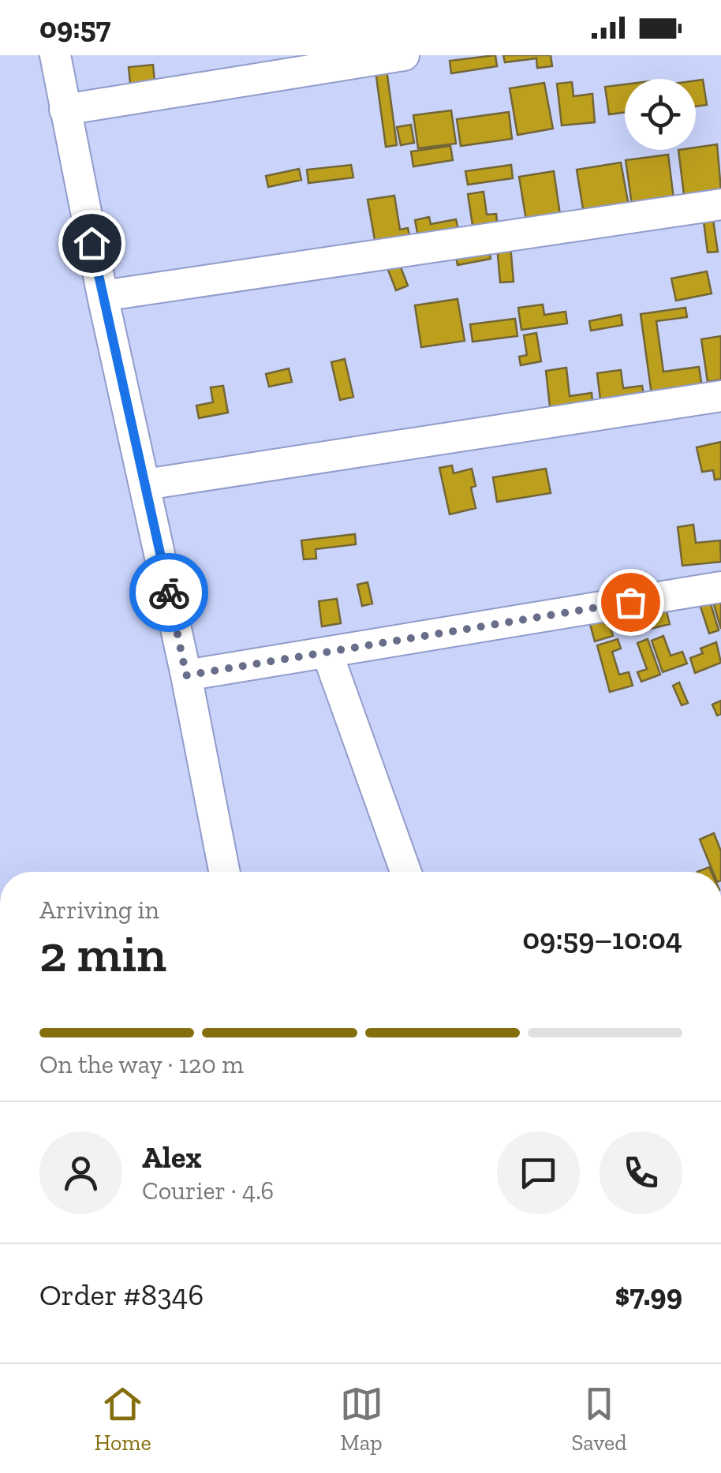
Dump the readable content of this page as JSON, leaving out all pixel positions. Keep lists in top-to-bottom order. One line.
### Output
{"page":{"status":"09:57","heading":["2 min","Arriving in","09:59–10:04"],"panel":["Alex","Courier · 4.6","Order #8346","$7.99"],"bar":"On the way · 120 m","tabs":["Home","Map","Saved"]}}
